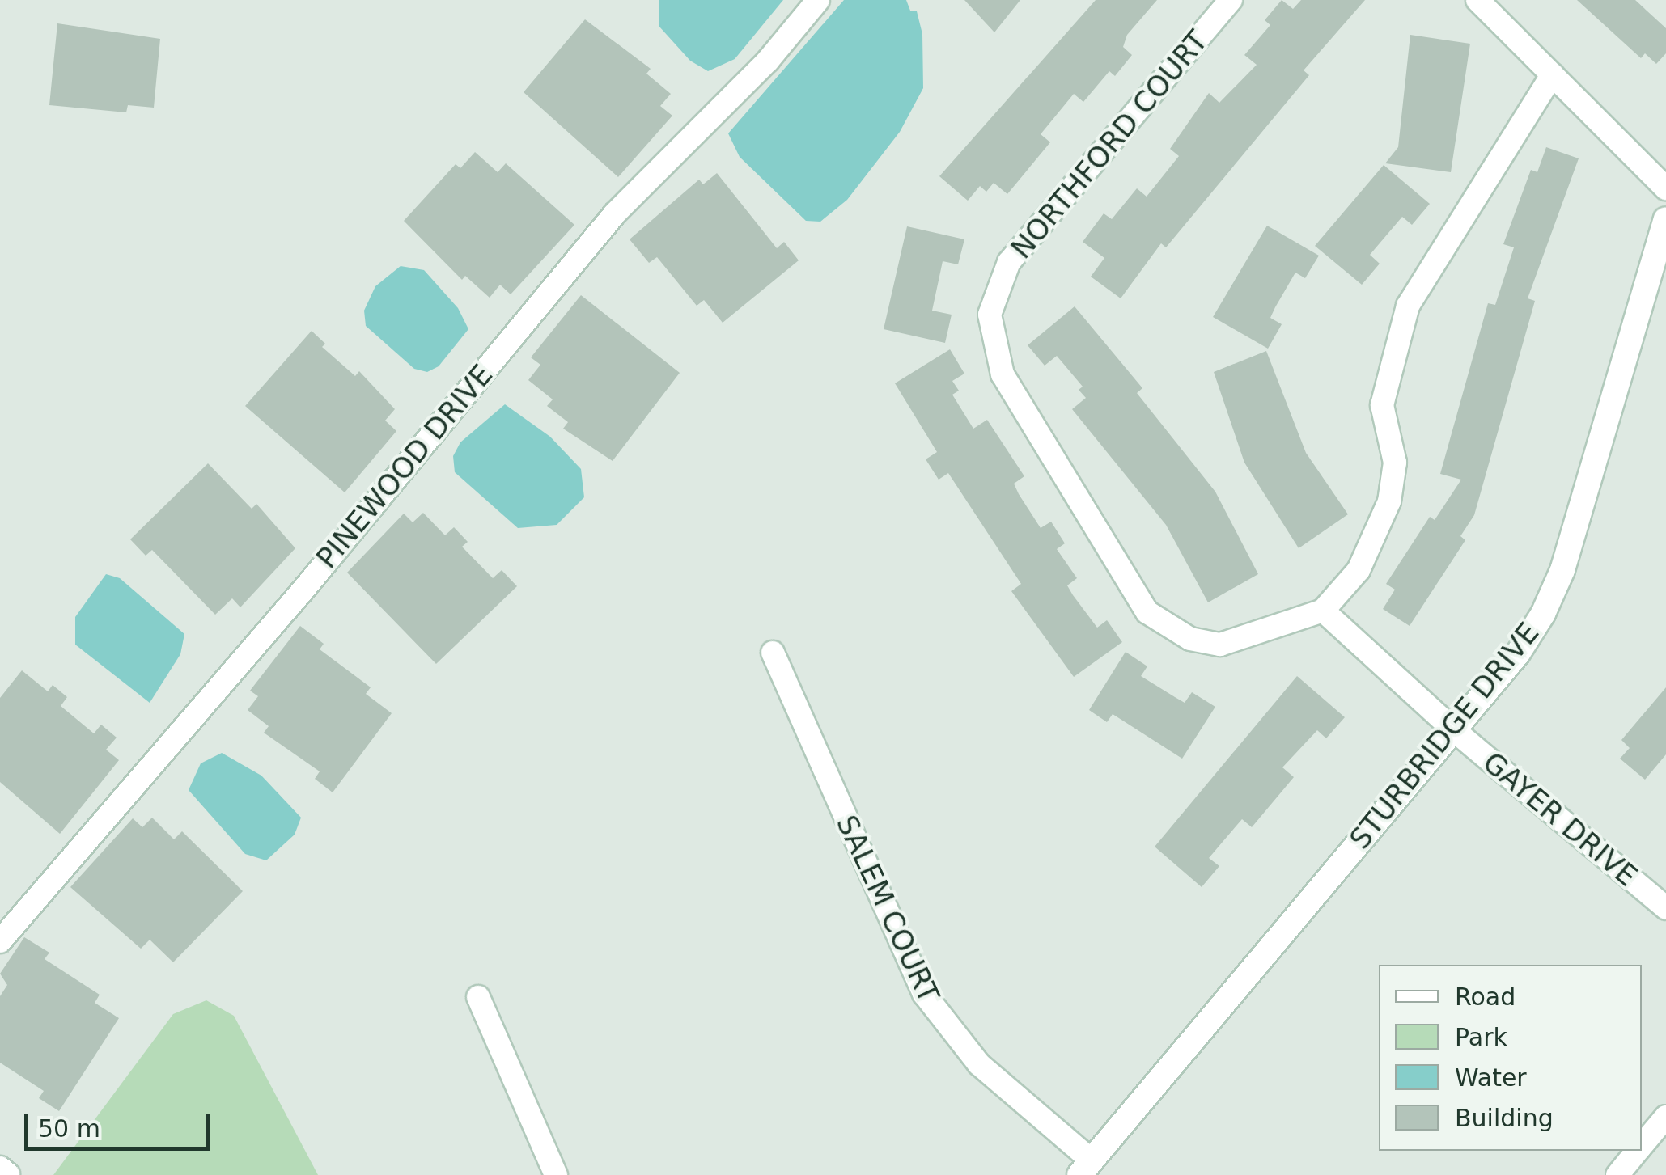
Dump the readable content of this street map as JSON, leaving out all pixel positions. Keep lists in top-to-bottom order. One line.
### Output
{"streets":{"street":["NORTHFORD COURT","PINEWOOD DRIVE","STURBRIDGE DRIVE","GAYER DRIVE","SALEM COURT"]},"crossings":[["STURBRIDGE DRIVE","GAYER DRIVE"],["STURBRIDGE DRIVE","SALEM COURT"]],"legend":["Road","Park","Water","Building"],"scale_bar":"50 m"}
